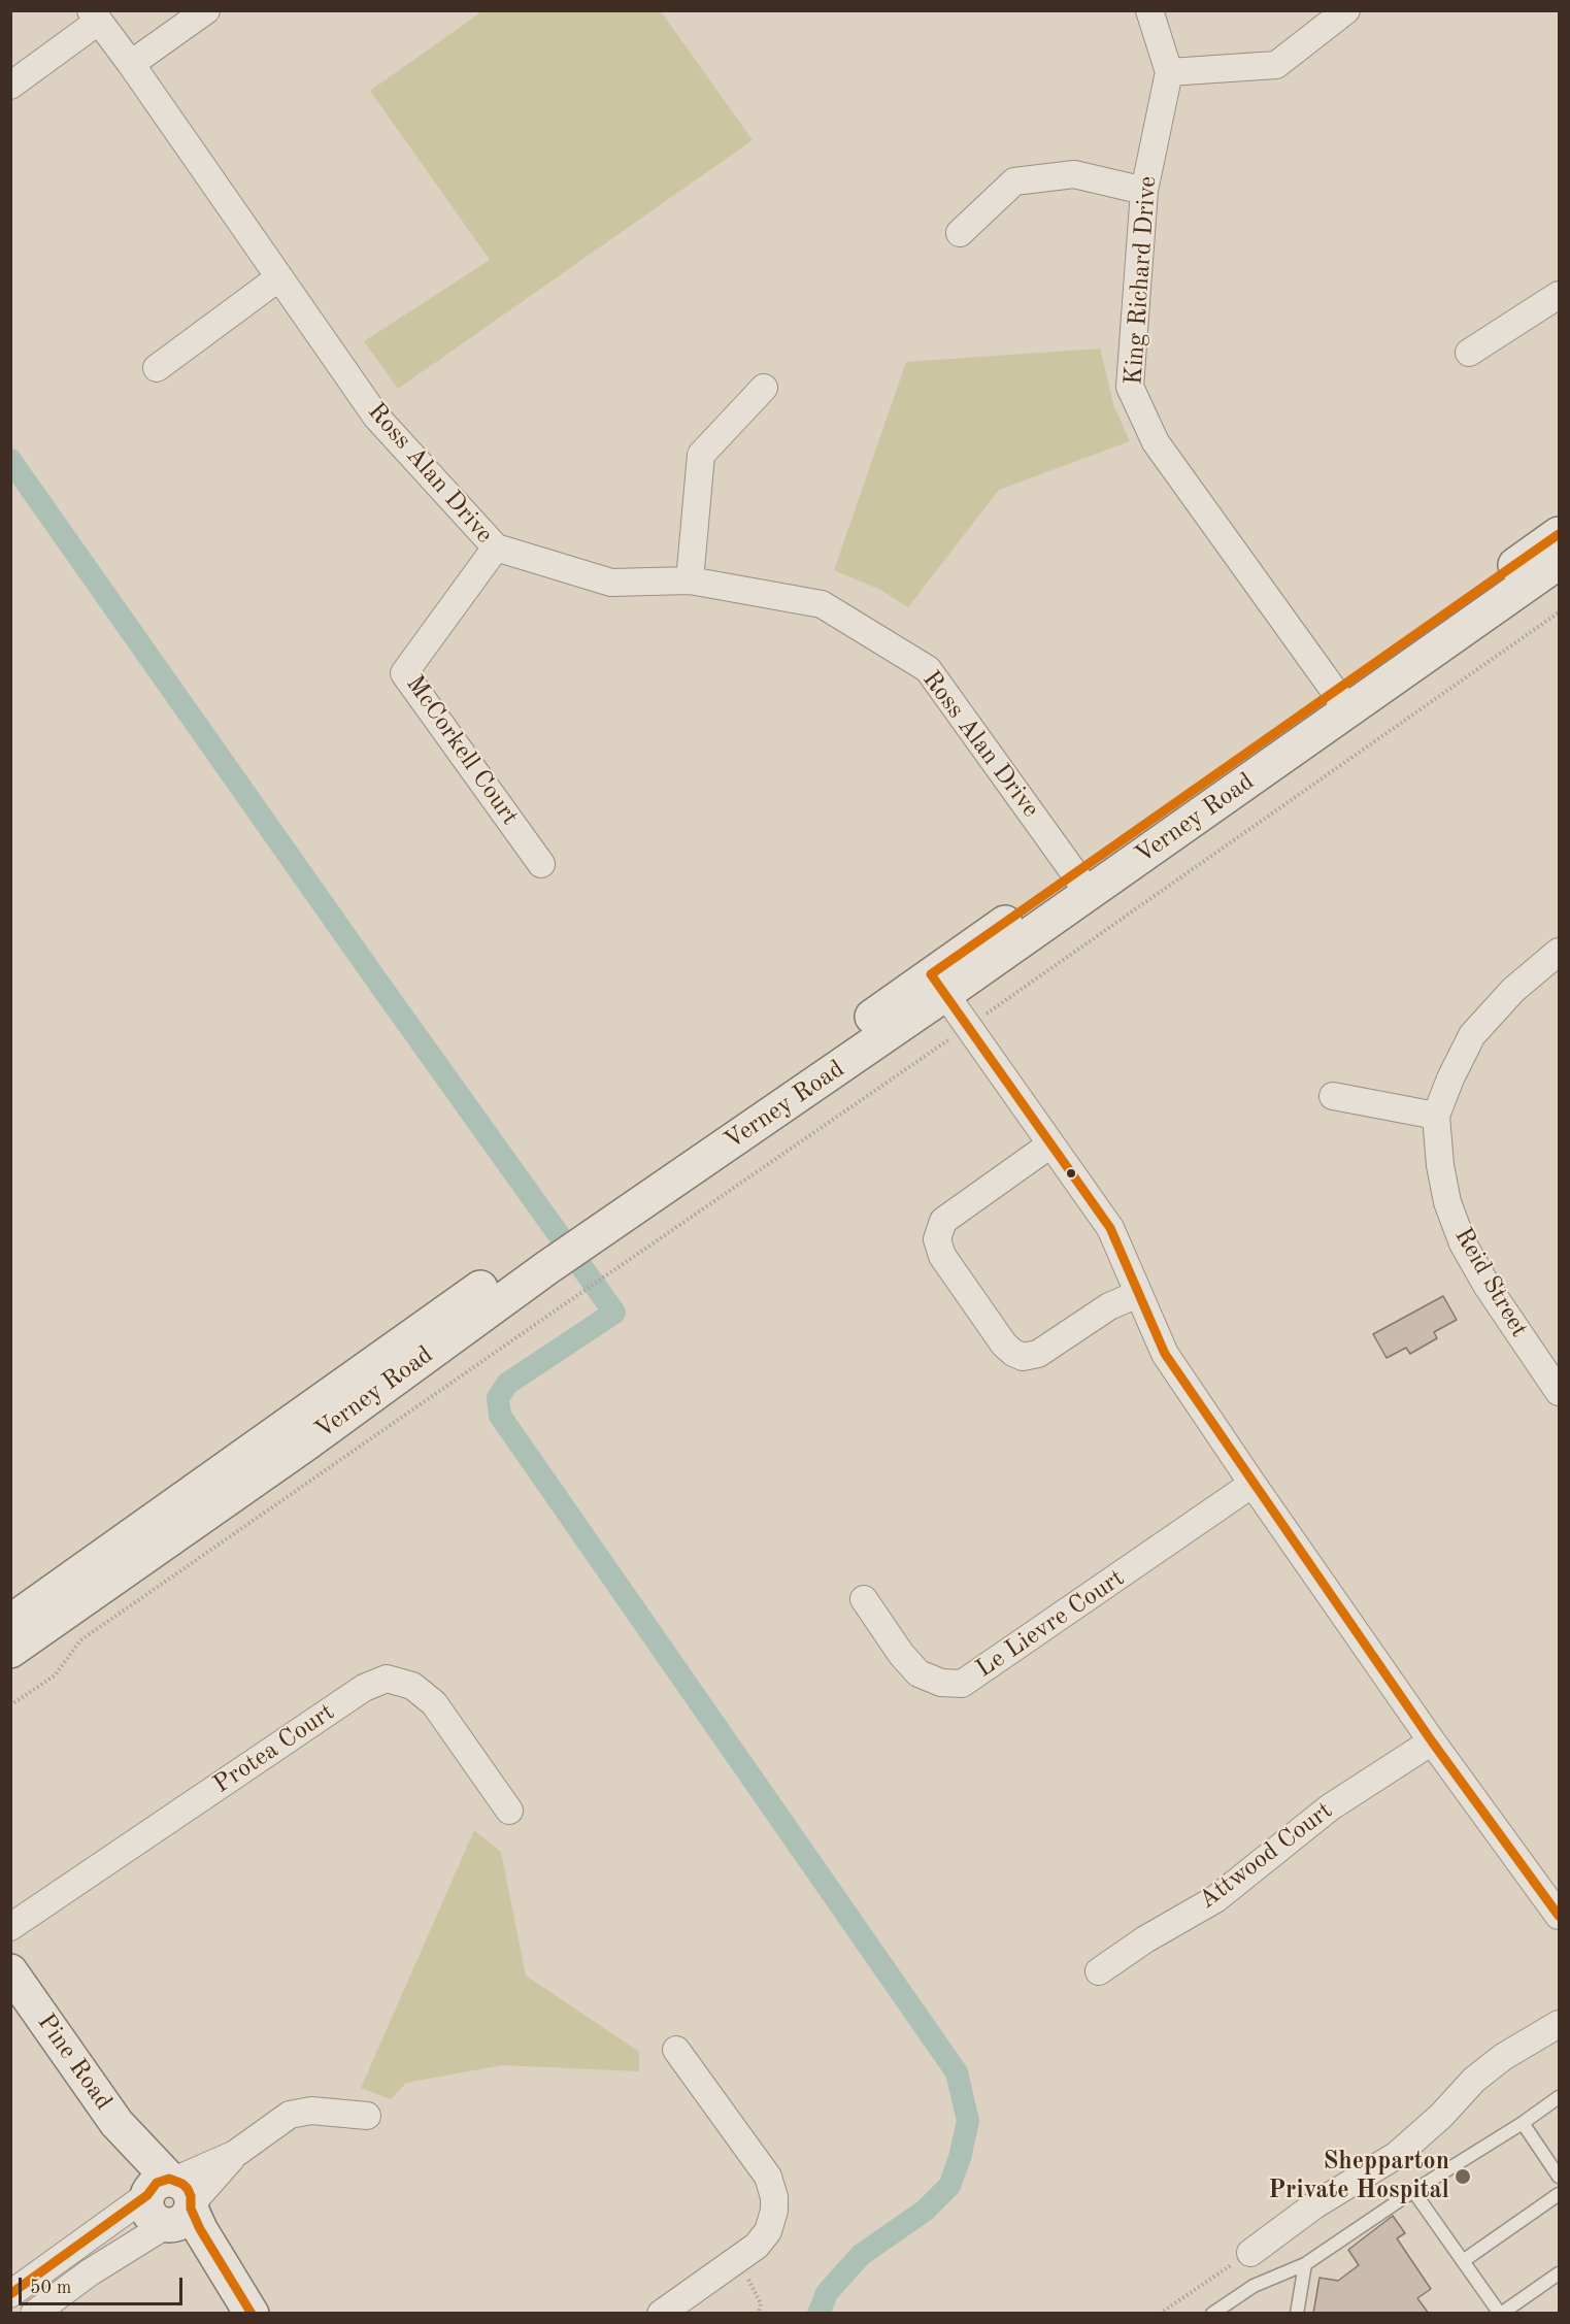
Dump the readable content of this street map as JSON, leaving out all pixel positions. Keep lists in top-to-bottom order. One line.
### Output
{"streets":{"street":["King Richard Drive","Ross Alan Drive","McCorkell Court","Verney Road","Reid Street","Le Lievre Court","Protea Court","Attwood Court","Pine Road"]},"crossings":[["King Richard Drive","Verney Road"],["Ross Alan Drive","McCorkell Court"],["Ross Alan Drive","Verney Road"]],"places":["Shepparton Private Hospital"],"scale_bar":"50 m"}
